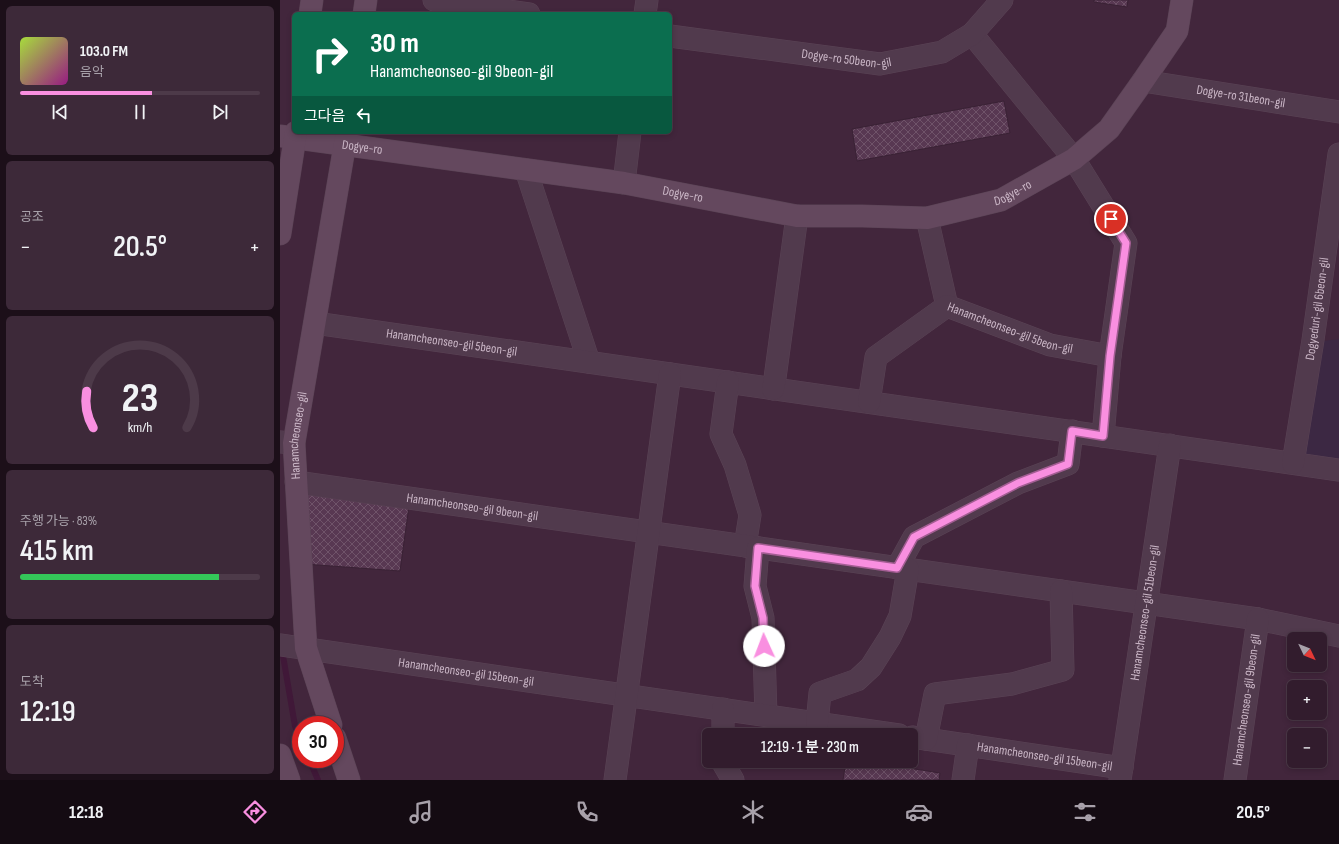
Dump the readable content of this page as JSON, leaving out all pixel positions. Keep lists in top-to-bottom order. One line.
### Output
{"streets":{"street":["Dogye-ro 50beon-gil","Dogye-ro 31beon-gil","Dogye-ro","Dogyeduri-gil 6beon-gil","Hanamcheonseo-gil 5beon-gil","Hanamcheonseo-gil","Hanamcheonseo-gil 9beon-gil","Hanamcheonseo-gil 51beon-gil","Hanamcheonseo-gil 15beon-gil"]},"crossings":[["Dogye-ro 31beon-gil","Dogye-ro"],["Dogye-ro","Hanamcheonseo-gil"],["Dogyeduri-gil 6beon-gil","Hanamcheonseo-gil 5beon-gil"],["Hanamcheonseo-gil 5beon-gil","Hanamcheonseo-gil"],["Hanamcheonseo-gil 5beon-gil","Hanamcheonseo-gil 51beon-gil"],["Hanamcheonseo-gil","Hanamcheonseo-gil 9beon-gil"],["Hanamcheonseo-gil","Hanamcheonseo-gil 15beon-gil"],["Hanamcheonseo-gil 9beon-gil","Hanamcheonseo-gil 51beon-gil"],["Hanamcheonseo-gil 51beon-gil","Hanamcheonseo-gil 15beon-gil"]],"north":"bottom right","page":{"turn":["30 m","Hanamcheonseo-gil 9beon-gil"],"song":["103.0 FM","음악"],"then":"그다음","tile":["공조",["주행 가능 · 83%","415 km"],["도착","12:19"]],"heat":["−","20.5°","+"],"map_buttons":["+","−"],"limit":"30","trip":"12:19 · 1 분 · 230 m","tabs":["12:18","20.5°"],"gauge":["23","km/h"]}}
